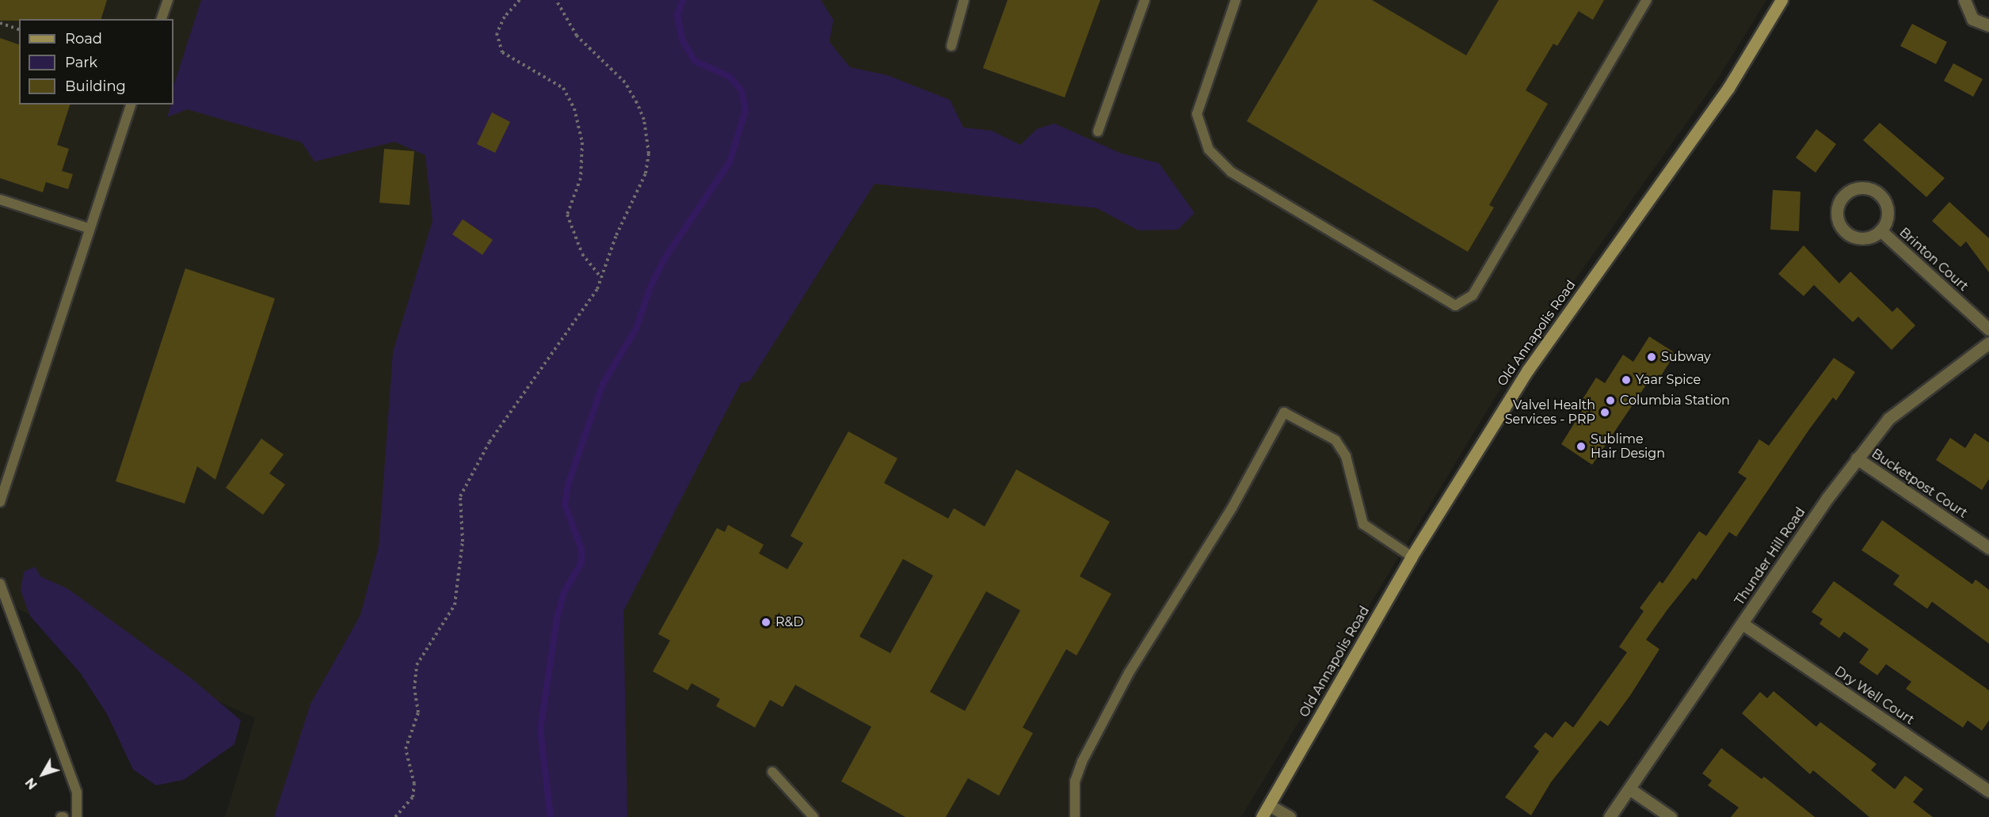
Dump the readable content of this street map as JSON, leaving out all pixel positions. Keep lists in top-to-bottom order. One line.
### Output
{"streets":{"main road":["Old Annapolis Road"],"street":["Brinton Court","Bucketpost Court","Thunder Hill Road","Dry Well Court"]},"crossings":[["Bucketpost Court","Thunder Hill Road"],["Thunder Hill Road","Dry Well Court"]],"places":["Subway","Yaar Spice","Columbia Station","Valvel Health Services - PRP","Sublime Hair Design","R&D"],"legend":["Road","Park","Building"],"north":"bottom left"}
